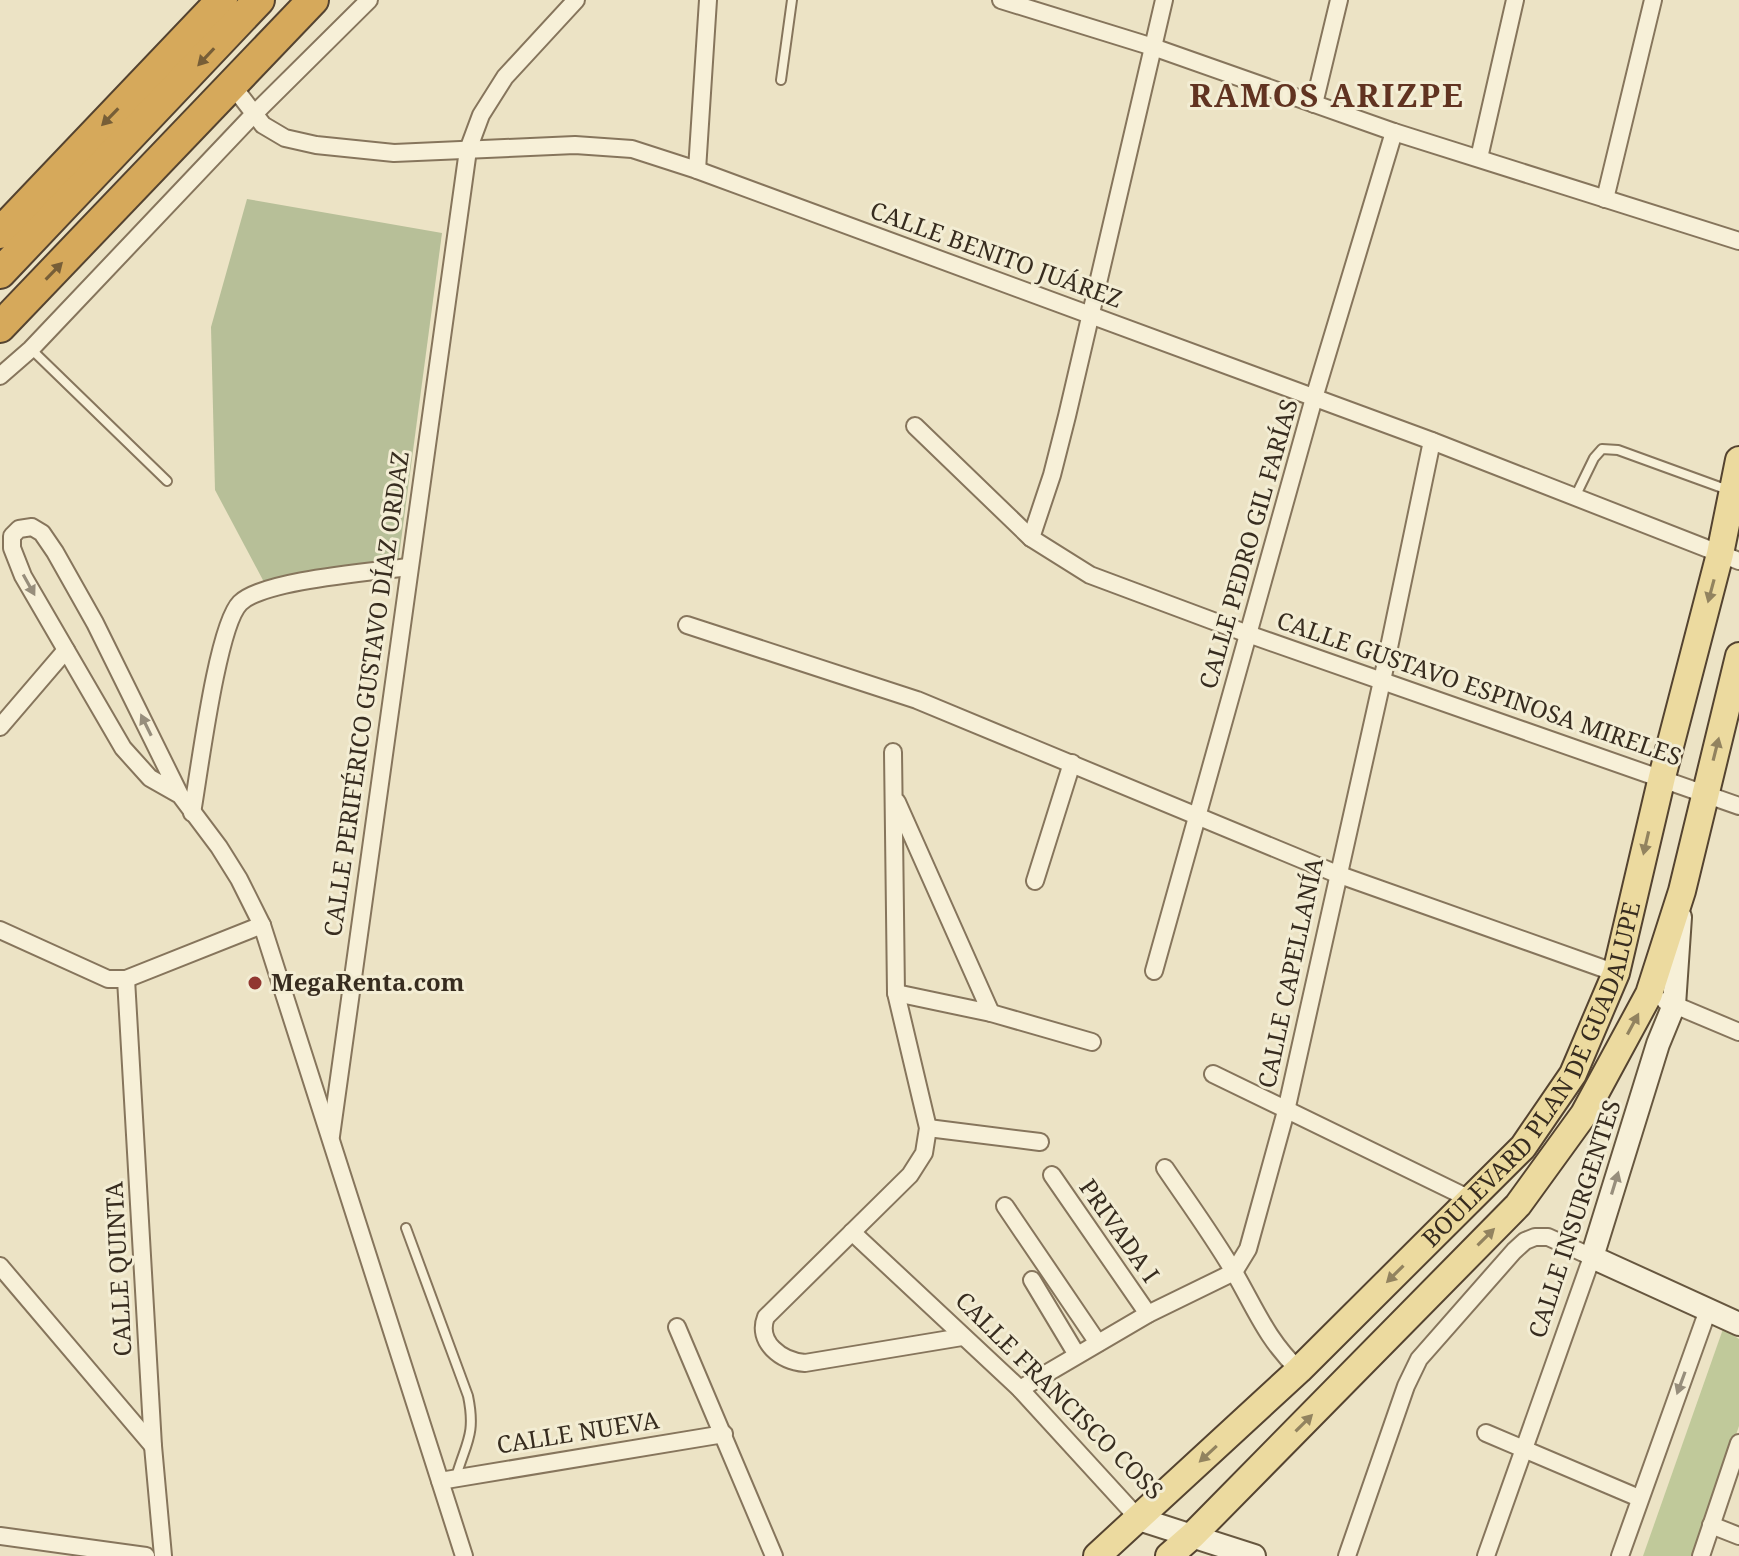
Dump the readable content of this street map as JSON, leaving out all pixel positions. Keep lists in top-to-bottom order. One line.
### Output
{"streets":{"main road":["BOULEVARD PLAN DE GUADALUPE"],"street":["CALLE BENITO JUÁREZ","CALLE PEDRO GIL FARÍAS","CALLE GUSTAVO ESPINOSA MIRELES","CALLE PERIFÉRICO GUSTAVO DÍAZ ORDAZ","CALLE CAPELLANÍA","CALLE INSURGENTES","PRIVADA I","CALLE QUINTA","CALLE FRANCISCO COSS","CALLE NUEVA"]},"crossings":[["CALLE BENITO JUÁREZ","CALLE PEDRO GIL FARÍAS"],["CALLE BENITO JUÁREZ","CALLE PERIFÉRICO GUSTAVO DÍAZ ORDAZ"],["CALLE BENITO JUÁREZ","CALLE CAPELLANÍA"],["CALLE BENITO JUÁREZ","BOULEVARD PLAN DE GUADALUPE"],["CALLE PEDRO GIL FARÍAS","CALLE GUSTAVO ESPINOSA MIRELES"],["CALLE GUSTAVO ESPINOSA MIRELES","CALLE CAPELLANÍA"],["CALLE GUSTAVO ESPINOSA MIRELES","BOULEVARD PLAN DE GUADALUPE"],["CALLE PERIFÉRICO GUSTAVO DÍAZ ORDAZ","CALLE NUEVA"],["BOULEVARD PLAN DE GUADALUPE","CALLE INSURGENTES"],["BOULEVARD PLAN DE GUADALUPE","CALLE FRANCISCO COSS"]],"one_way":["CALLE INSURGENTES"],"districts":["RAMOS ARIZPE"],"places":["MegaRenta.com"]}
